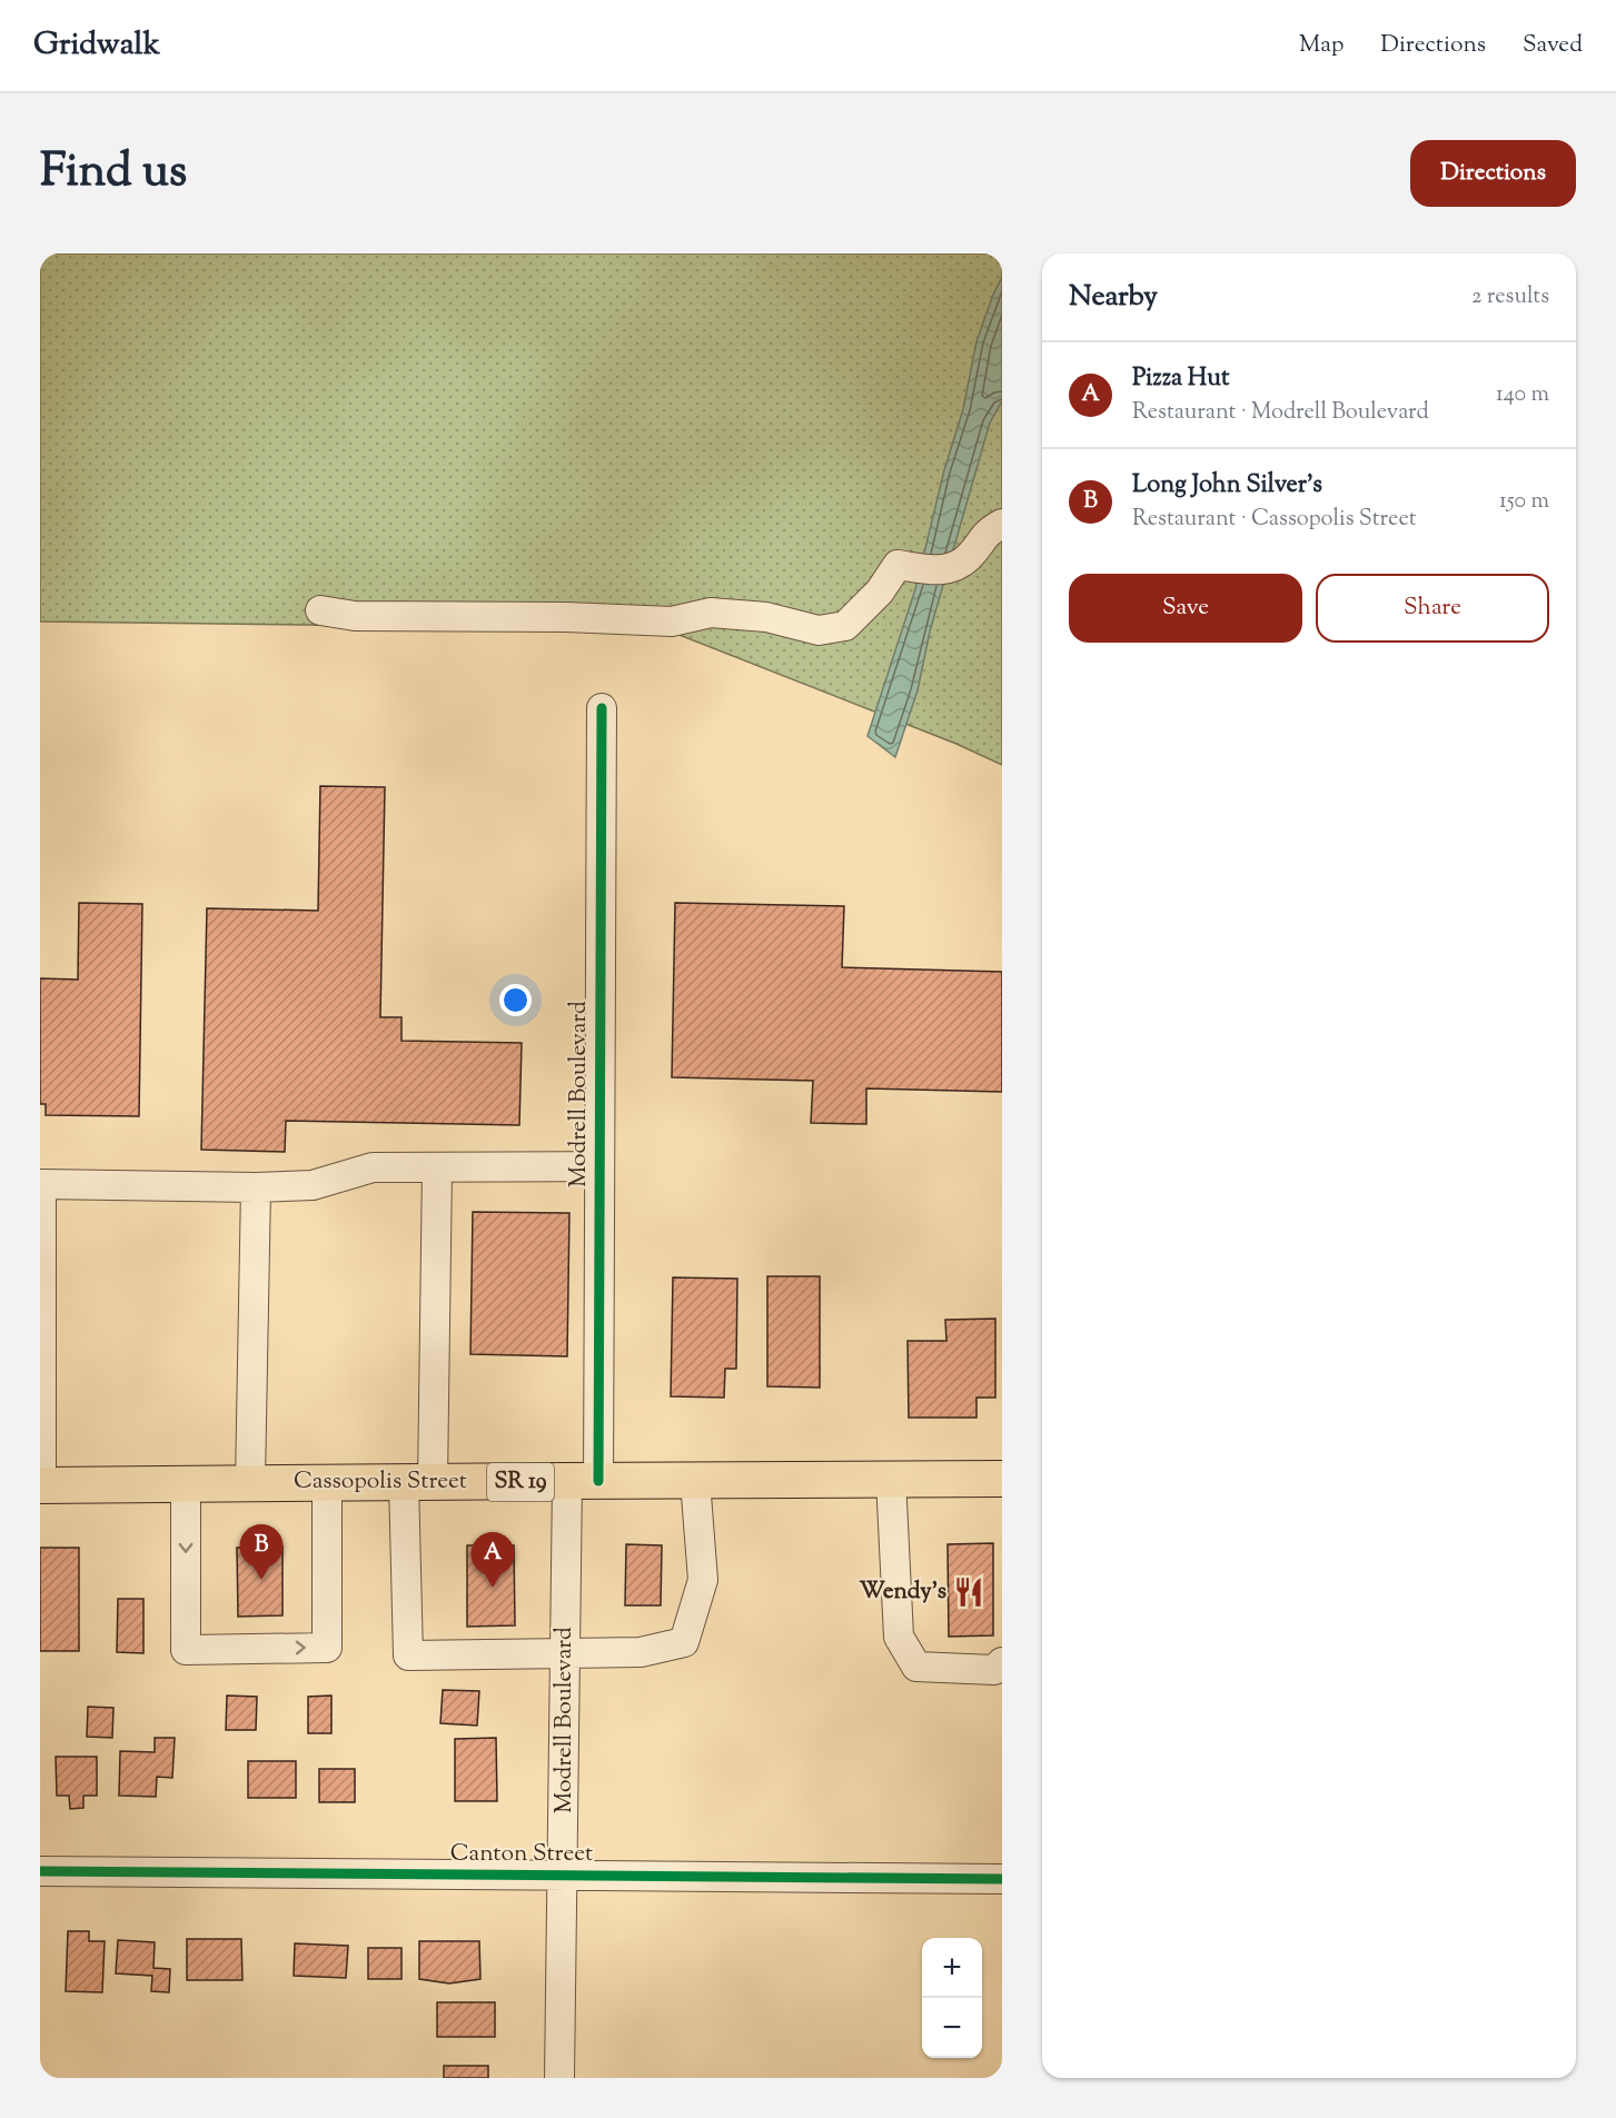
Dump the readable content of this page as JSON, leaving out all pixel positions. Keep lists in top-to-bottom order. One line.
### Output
{"streets":{"main road":["Cassopolis Street","SR 19"],"street":["Modrell Boulevard","Canton Street"]},"crossings":[["Modrell Boulevard","Cassopolis Street"],["Modrell Boulevard","Canton Street"]],"places":{"restaurant":["Wendy's"]},"page":{"header":"Gridwalk","nav":["Map","Directions","Saved"],"title":"Find us","buttons":["Directions",["Save","Share"]],"heading":["Nearby","2 results"],"list":[{"mark":"A","name":"Pizza Hut","note":"Restaurant · Modrell Boulevard","value":"140 m"},{"mark":"B","name":"Long John Silver's","note":"Restaurant · Cassopolis Street","value":"150 m"}],"pins":["B","A"],"map_buttons":["+","−"]}}
